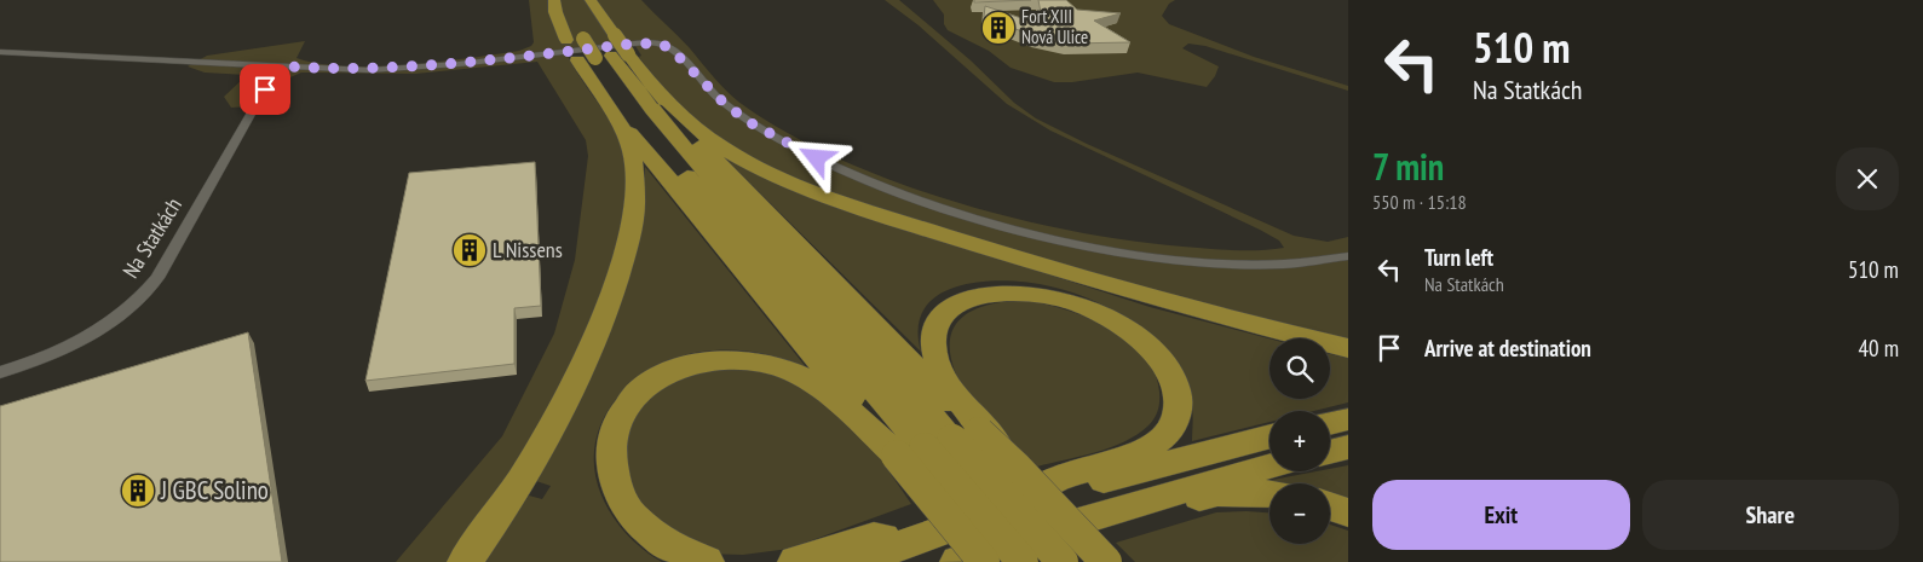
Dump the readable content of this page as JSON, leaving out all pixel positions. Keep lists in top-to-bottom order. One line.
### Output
{"streets":{"street":["Na Statkách"]},"places":{"building":["Fort XIII Nová Ulice","L Nissens","J GBC Solino"]},"page":{"turn":["510 m","Na Statkách"],"heading":["7 min","550 m · 15:18"],"list":[{"name":"Turn left","note":"Na Statkách","value":"510 m"},{"name":"Arrive at destination","value":"40 m"}],"map_buttons":["+","−"],"buttons":["Exit","Share"]}}
